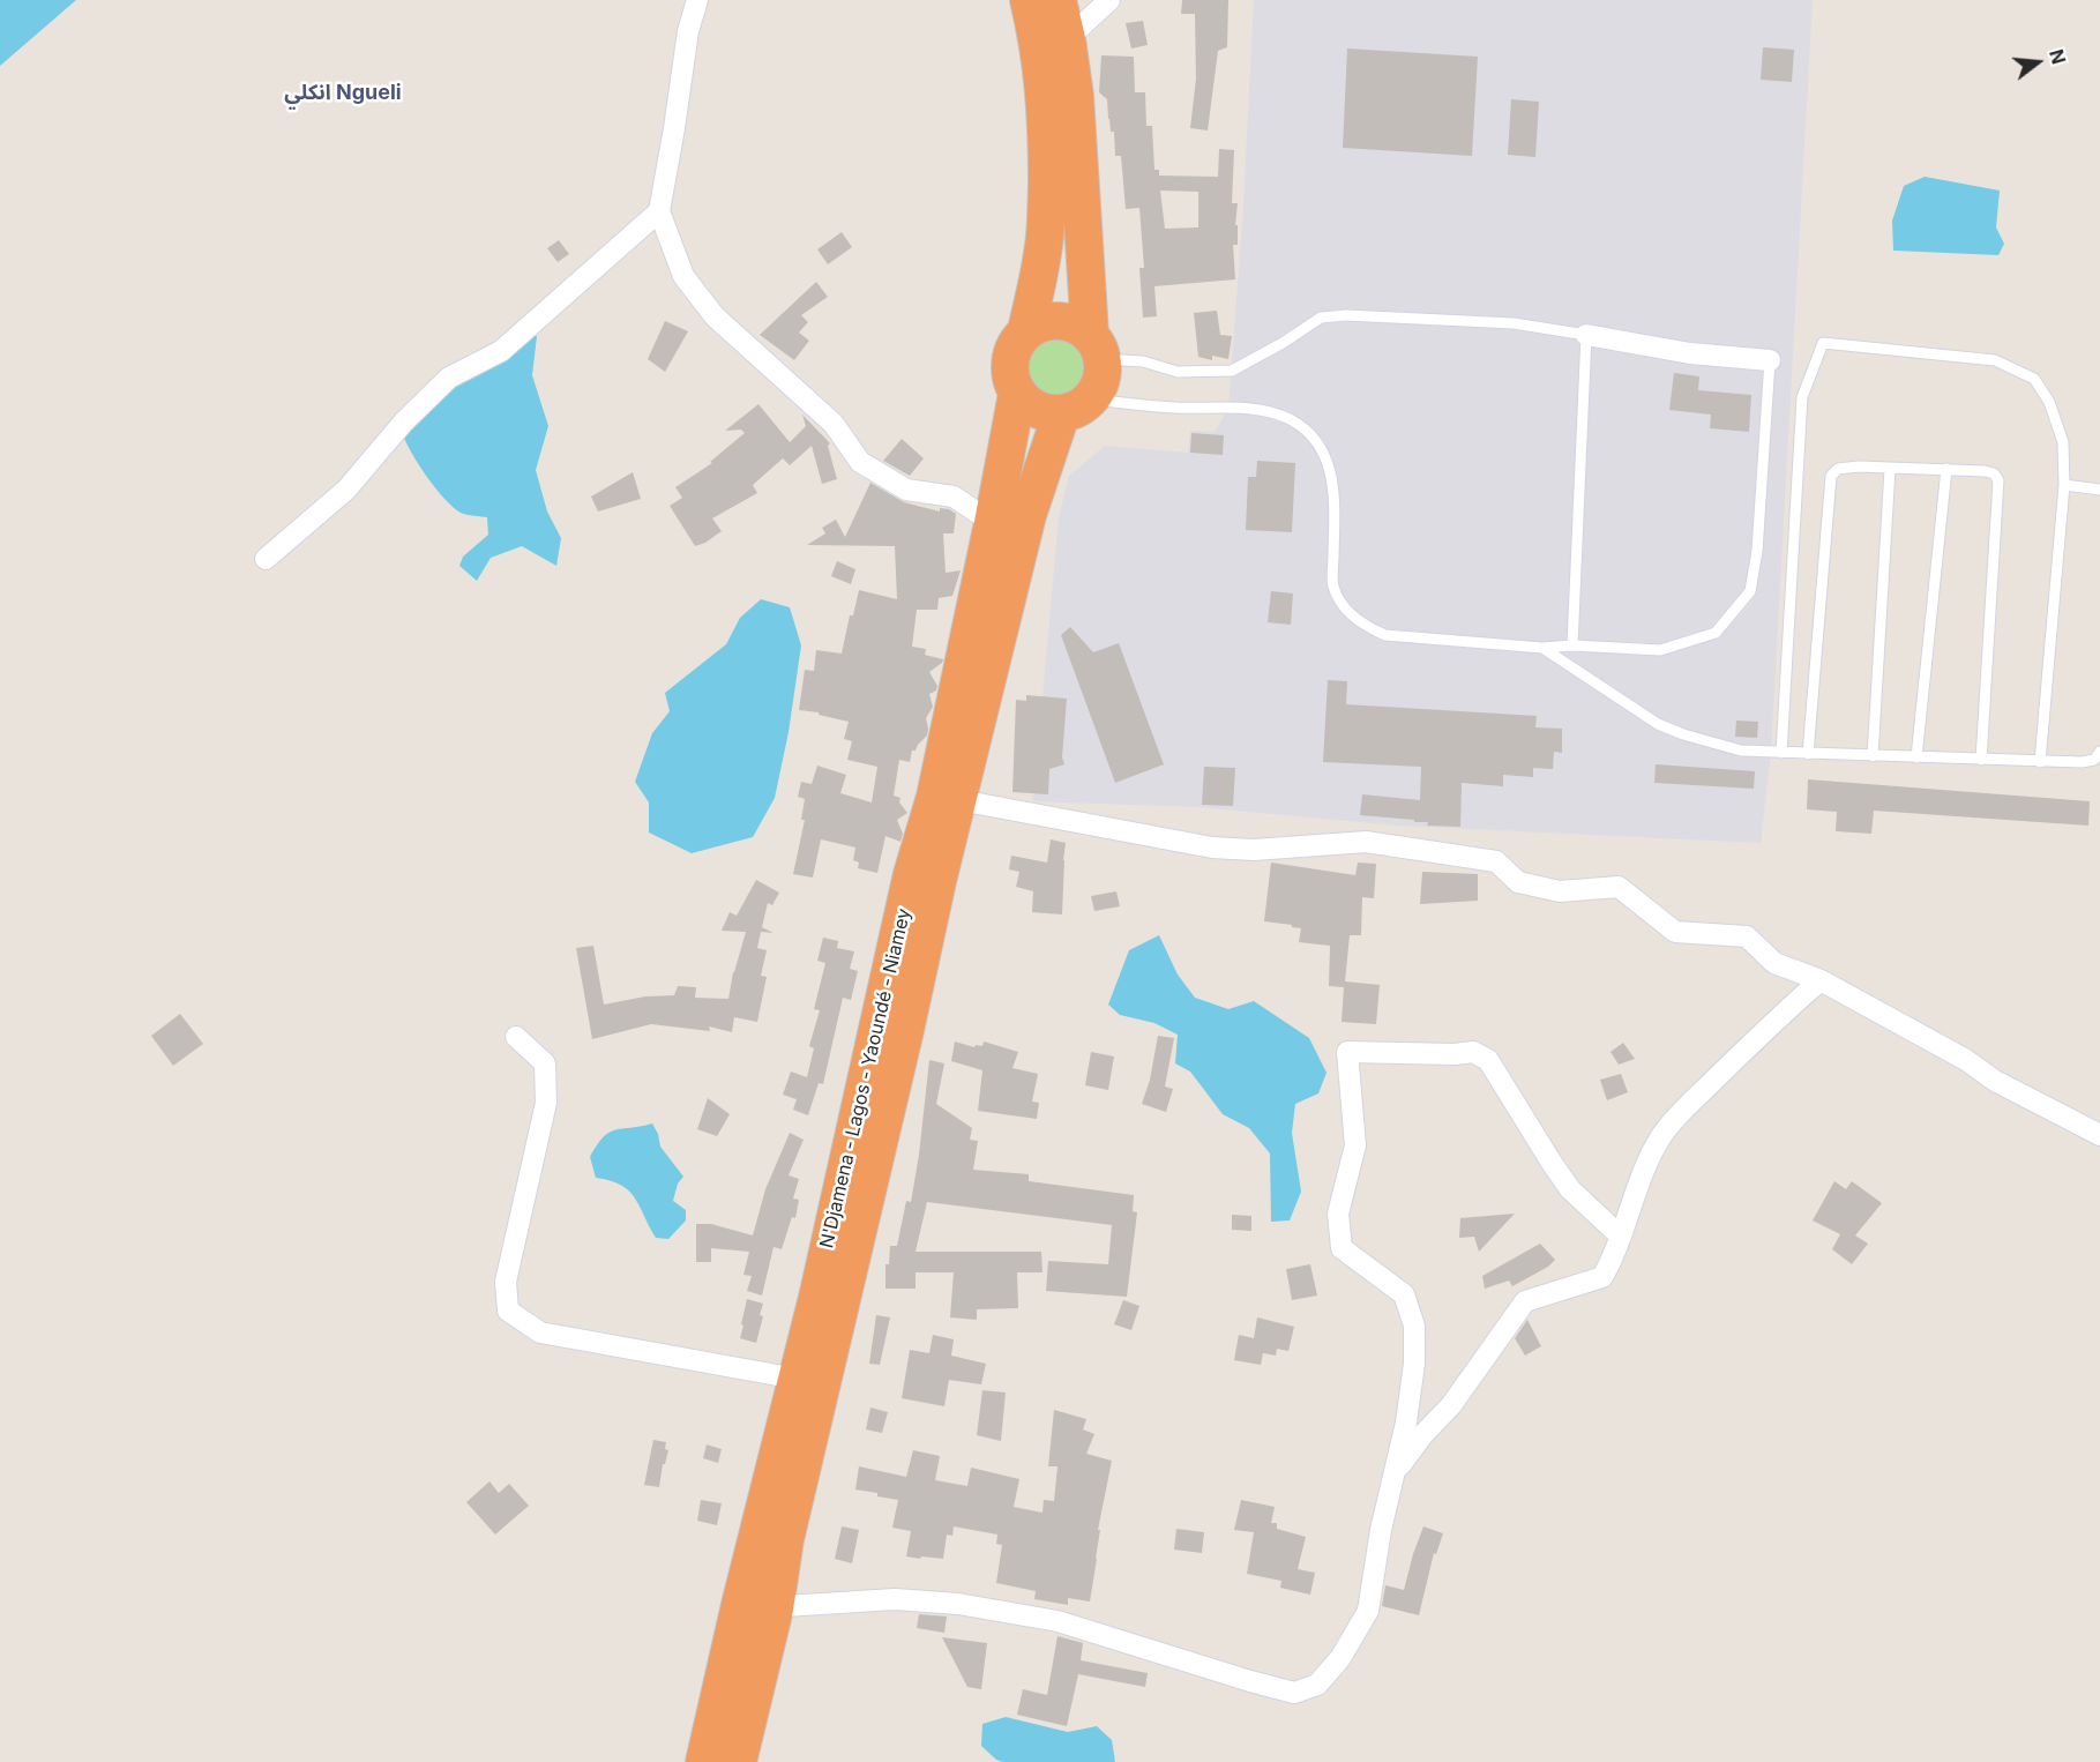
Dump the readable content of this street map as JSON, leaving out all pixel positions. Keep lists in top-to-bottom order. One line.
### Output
{"streets":{"highway":["N'Djamena - Lagos - Yaoundé - Niamey"]},"districts":["انكلي Ngueli"],"north":"right"}
